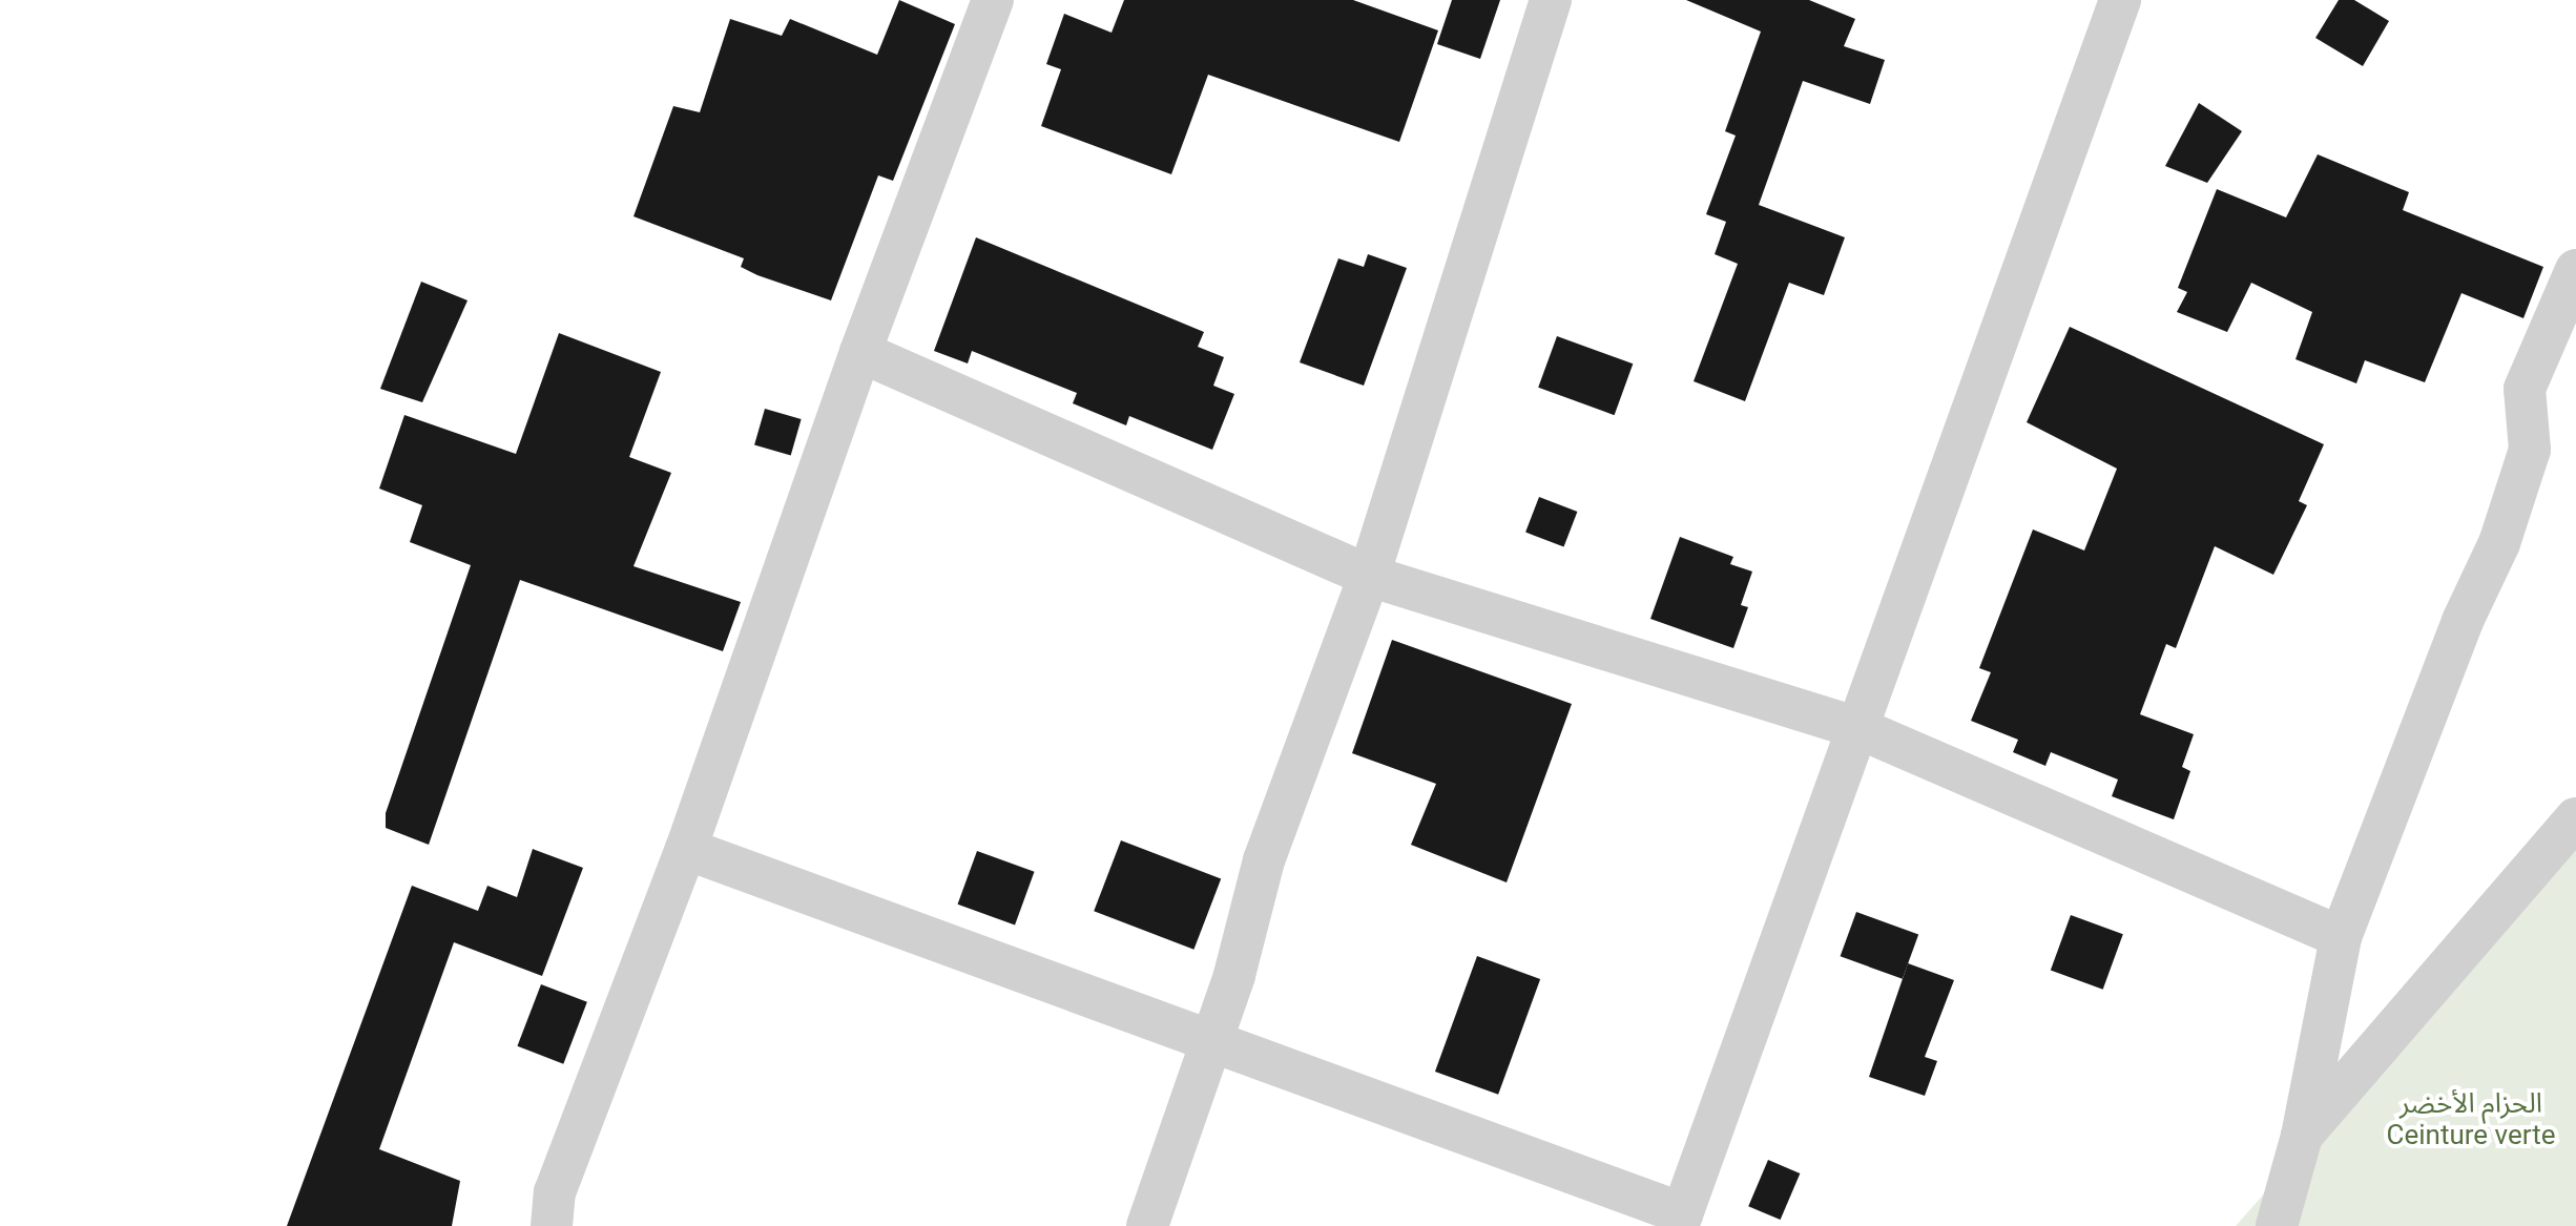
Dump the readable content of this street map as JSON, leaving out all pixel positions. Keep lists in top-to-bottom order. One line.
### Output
{"parks":["الحزام الأخضر Ceinture verte"]}
